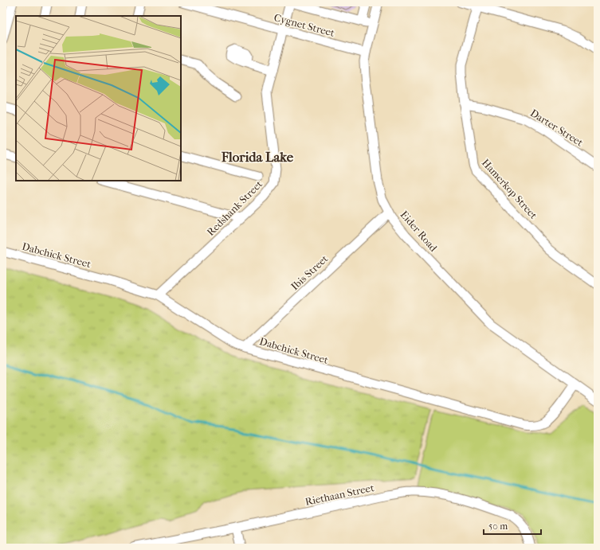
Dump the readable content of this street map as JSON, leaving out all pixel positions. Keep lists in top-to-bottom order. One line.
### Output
{"streets":{"street":["Cygnet Street","Darter Street","Hamerkop Street","Redshank Street","Eider Road","Dabchick Street","Ibis Street","Riethaan Street"]},"crossings":[["Cygnet Street","Redshank Street"],["Cygnet Street","Eider Road"],["Darter Street","Hamerkop Street"],["Redshank Street","Dabchick Street"],["Eider Road","Dabchick Street"],["Eider Road","Ibis Street"],["Dabchick Street","Ibis Street"]],"districts":["Florida Lake"],"scale_bar":"50 m"}
